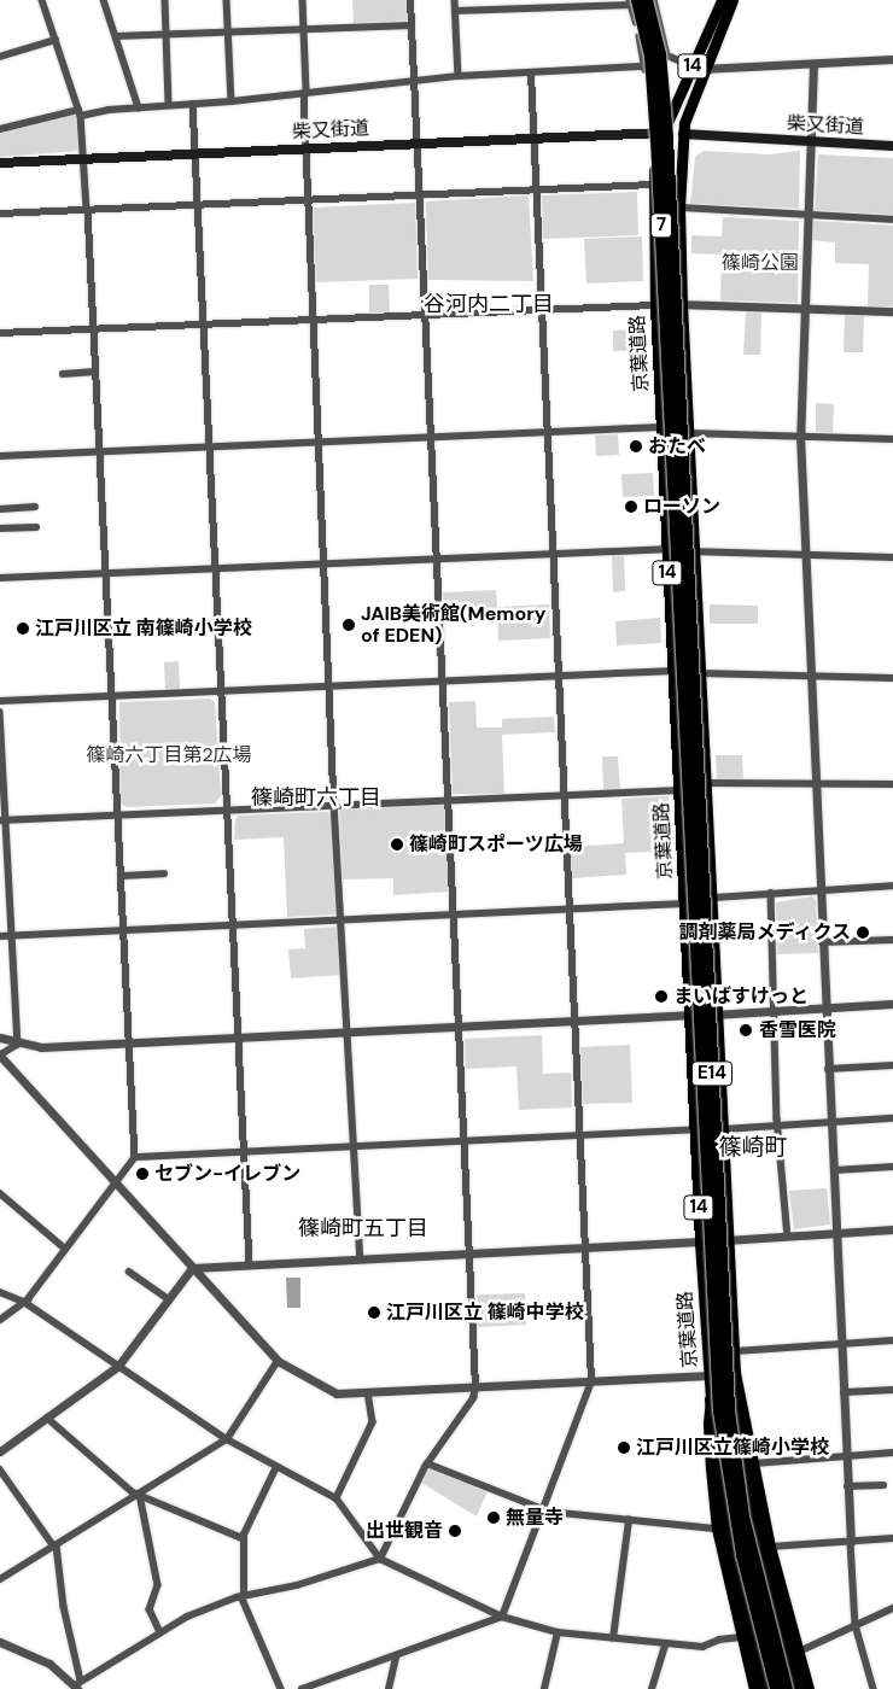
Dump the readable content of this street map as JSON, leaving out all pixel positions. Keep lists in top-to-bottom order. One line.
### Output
{"streets":{"highway":["14","7","京葉道路","E14"],"main road":["柴又街道"]},"crossings":[["柴又街道","京葉道路"],["7","京葉道路"]],"districts":["谷河内二丁目","篠崎町六丁目","篠崎町","篠崎町五丁目"],"parks":["篠崎公園","篠崎六丁目第2広場"],"places":["おたべ","ローソン","JAIB美術館(Memory of EDEN)","江戸川区立 南篠崎小学校","篠崎町スポーツ広場","調剤薬局メディクス","まいばすけっと","香雪医院","セブン-イレブン","江戸川区立 篠崎中学校","江戸川区立篠崎小学校","無量寺","出世観音"]}
